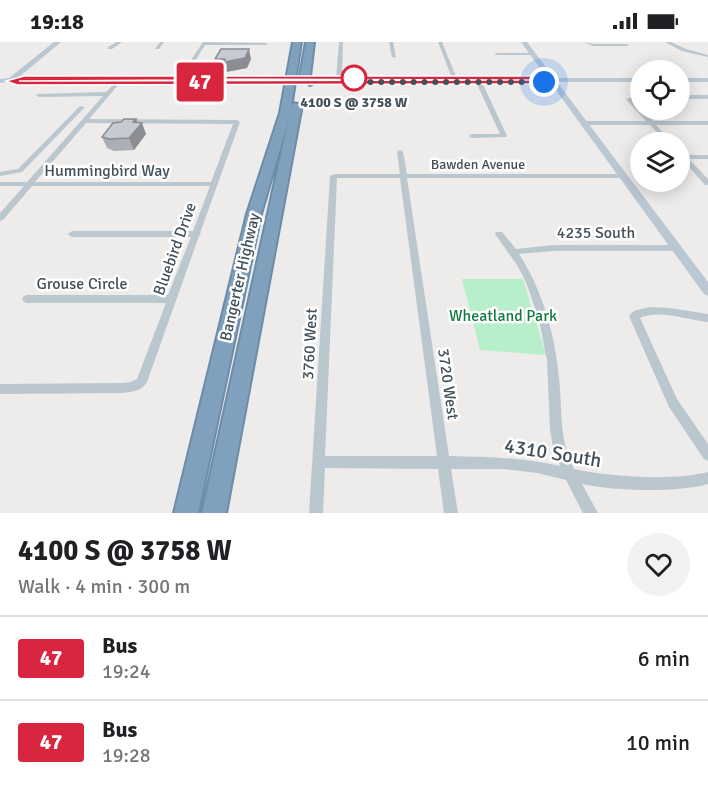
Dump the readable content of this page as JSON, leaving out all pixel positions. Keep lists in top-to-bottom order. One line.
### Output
{"streets":{"highway":["Bangerter Highway"],"street":["Bawden Avenue","Hummingbird Way","4235 South","Bluebird Drive","Grouse Circle","3760 West","3720 West","4310 South"]},"crossings":[["Bawden Avenue","3760 West"],["Bawden Avenue","3720 West"],["Hummingbird Way","Bluebird Drive"],["Bluebird Drive","Grouse Circle"],["3760 West","4310 South"],["3720 West","4310 South"]],"parks":["Wheatland Park"],"places":["4100 S @ 3758 W"],"lines":["bus line 47"],"page":{"status":"19:18","on_map":"47","heading":["4100 S @ 3758 W","Walk · 4 min · 300 m"],"list":[{"mark":"47","name":"Bus","note":"19:24","value":"6 min"},{"mark":"47","name":"Bus","note":"19:28","value":"10 min"}]}}
